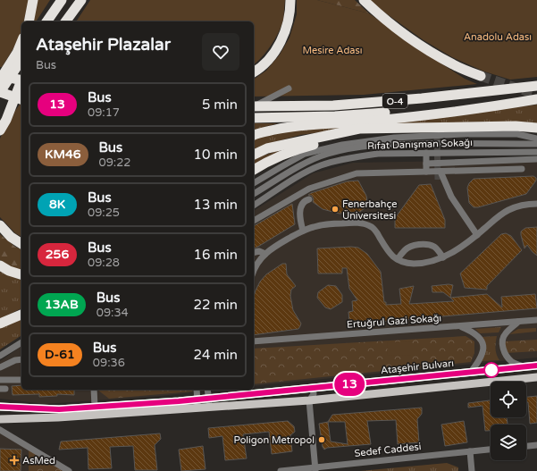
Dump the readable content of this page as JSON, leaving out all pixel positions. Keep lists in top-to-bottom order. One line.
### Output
{"streets":{"highway":["O-4"],"main road":["Ataşehir Bulvarı"],"street":["Rıfat Danışman Sokağı","Ertuğrul Gazi Sokağı","Sedef Caddesi"]},"parks":["Anadolu Adası","Mesire Adası"],"places":{"other":["Fenerbahçe Üniversitesi","Poligon Metropol"],"health":["AsMed"]},"lines":["bus line 13"],"page":{"on_map":"13","heading":["Ataşehir Plazalar","Bus"],"list":[{"mark":"13","name":"Bus","note":"09:17","value":"5 min"},{"mark":"KM46","name":"Bus","note":"09:22","value":"10 min"},{"mark":"8K","name":"Bus","note":"09:25","value":"13 min"},{"mark":"256","name":"Bus","note":"09:28","value":"16 min"},{"mark":"13AB","name":"Bus","note":"09:34","value":"22 min"},{"mark":"D-61","name":"Bus","note":"09:36","value":"24 min"}]}}
